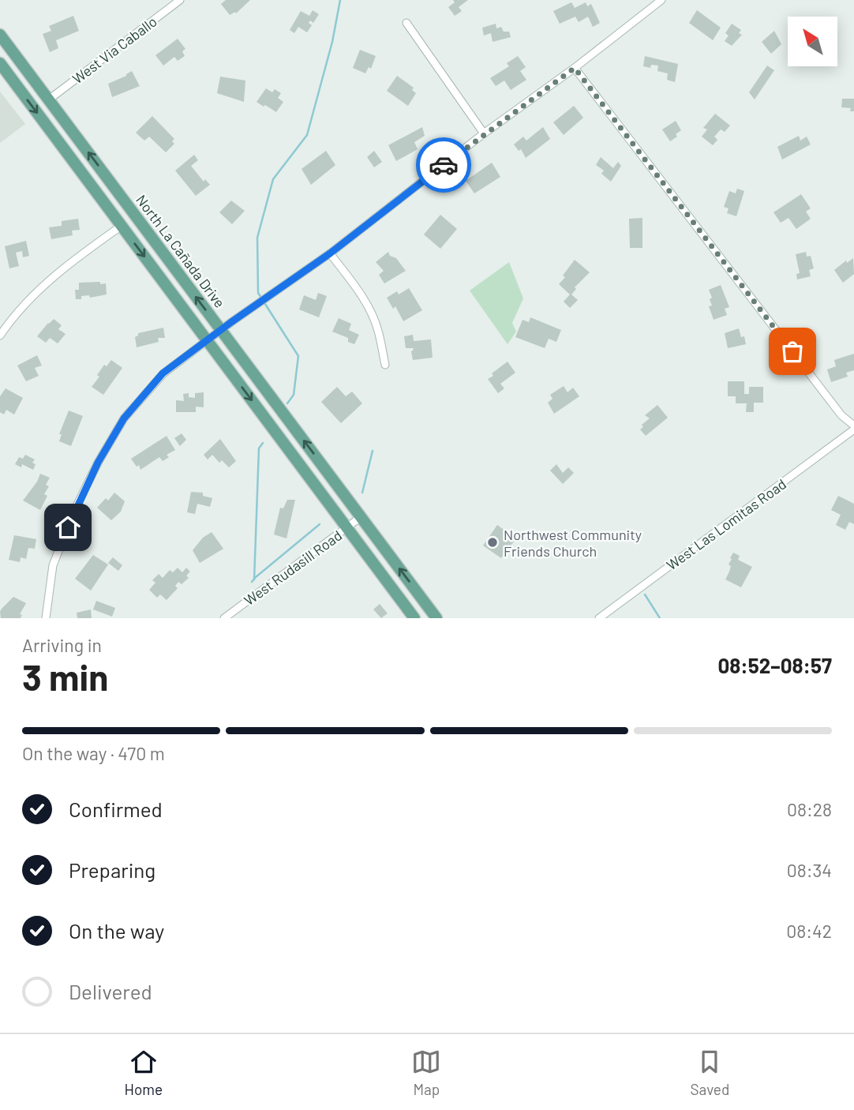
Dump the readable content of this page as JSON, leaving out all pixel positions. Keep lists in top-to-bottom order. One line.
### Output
{"streets":{"main road":["North La Cañada Drive"],"street":["West Via Caballo","West Las Lomitas Road","West Rudasill Road"]},"crossings":[["West Via Caballo","North La Cañada Drive"],["North La Cañada Drive","West Rudasill Road"]],"places":["Northwest Community Friends Church"],"north":"top left","page":{"heading":["3 min","Arriving in","08:52–08:57"],"bar":"On the way · 470 m","list":[["Confirmed","08:28"],["Preparing","08:34"],["On the way","08:42"],"Delivered"],"tabs":["Home","Map","Saved"]}}
